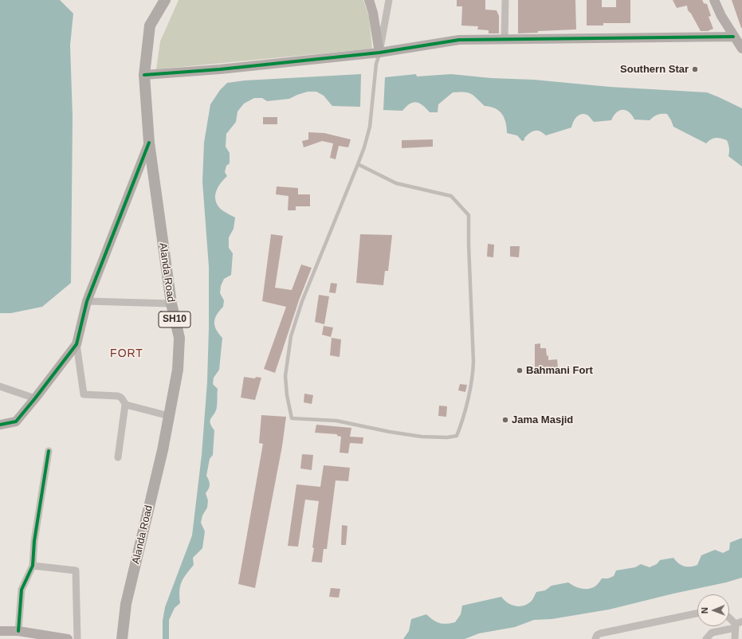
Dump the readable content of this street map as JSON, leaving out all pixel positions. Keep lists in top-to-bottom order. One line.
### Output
{"streets":{"main road":["Alanda Road","SH10"]},"districts":["FORT"],"places":["Southern Star","Bahmani Fort","Jama Masjid"],"north":"left"}
